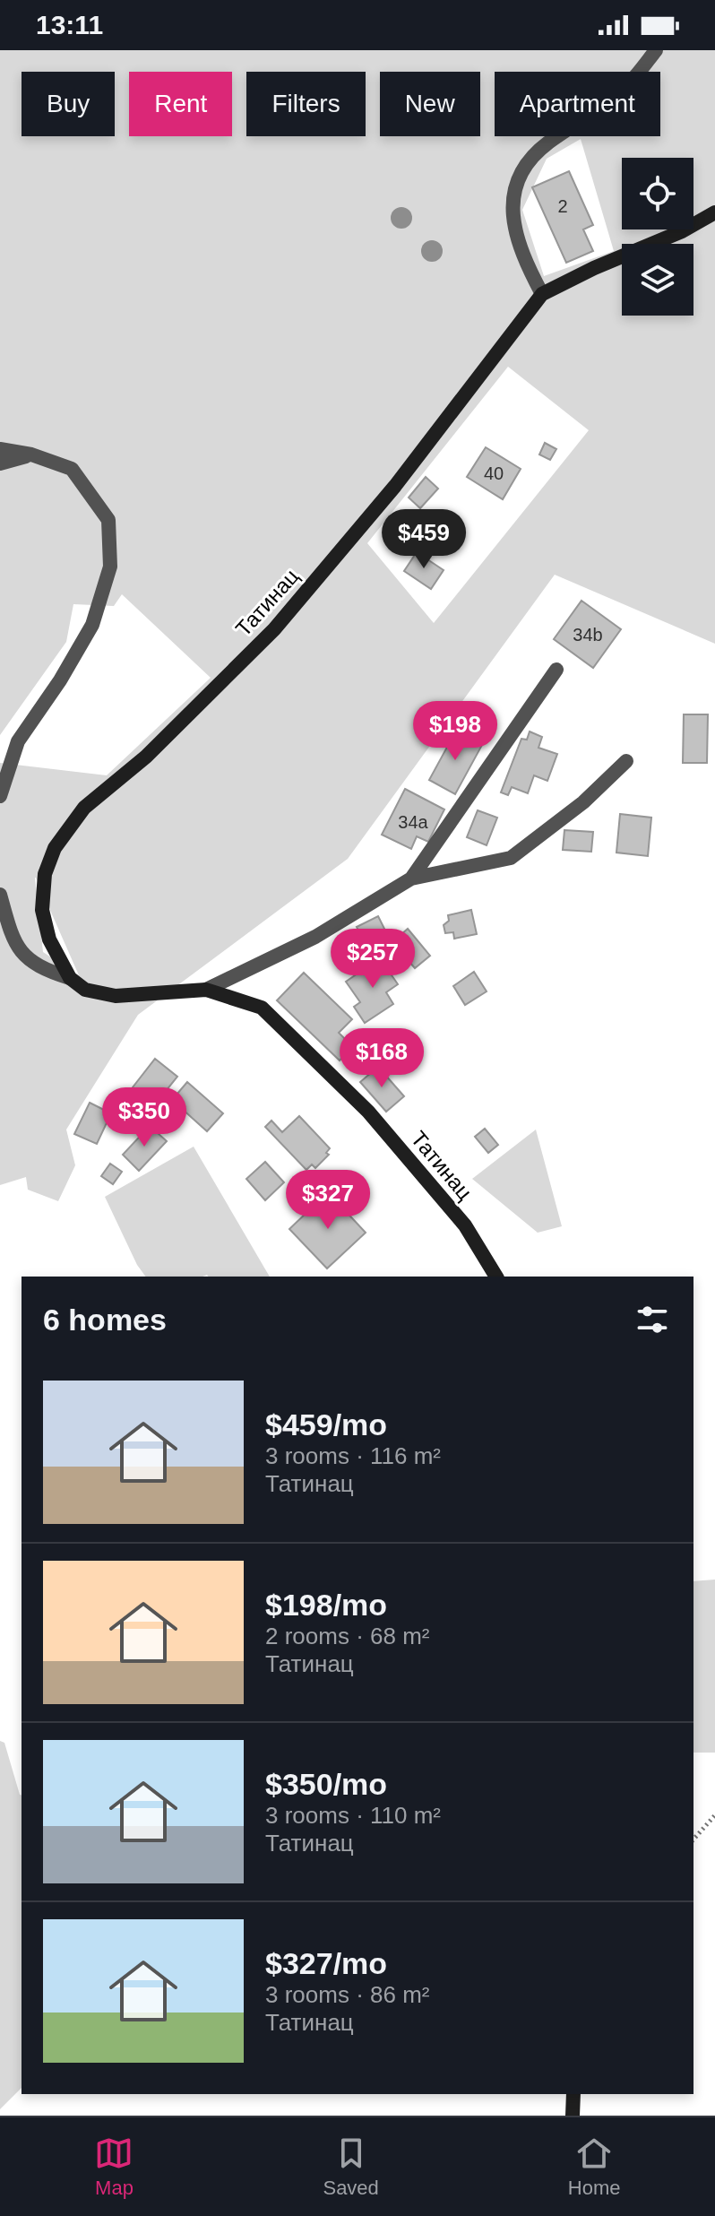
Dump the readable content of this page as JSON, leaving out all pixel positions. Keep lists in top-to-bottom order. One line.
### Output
{"streets":{"street":["Татинац"]},"house_numbers":["2","40","34b","34a"],"page":{"status":"13:11","chip":["Buy","Rent","Filters","New","Apartment"],"price":["$459","$198","$257","$168","$350","$327"],"heading":"6 homes","list":[{"name":"$459/mo","note":"3 rooms · 116 m² · Татинац"},{"name":"$198/mo","note":"2 rooms · 68 m² · Татинац"},{"name":"$350/mo","note":"3 rooms · 110 m² · Татинац"},{"name":"$327/mo","note":"3 rooms · 86 m² · Татинац"}],"tabs":["Map","Saved","Home"]}}
